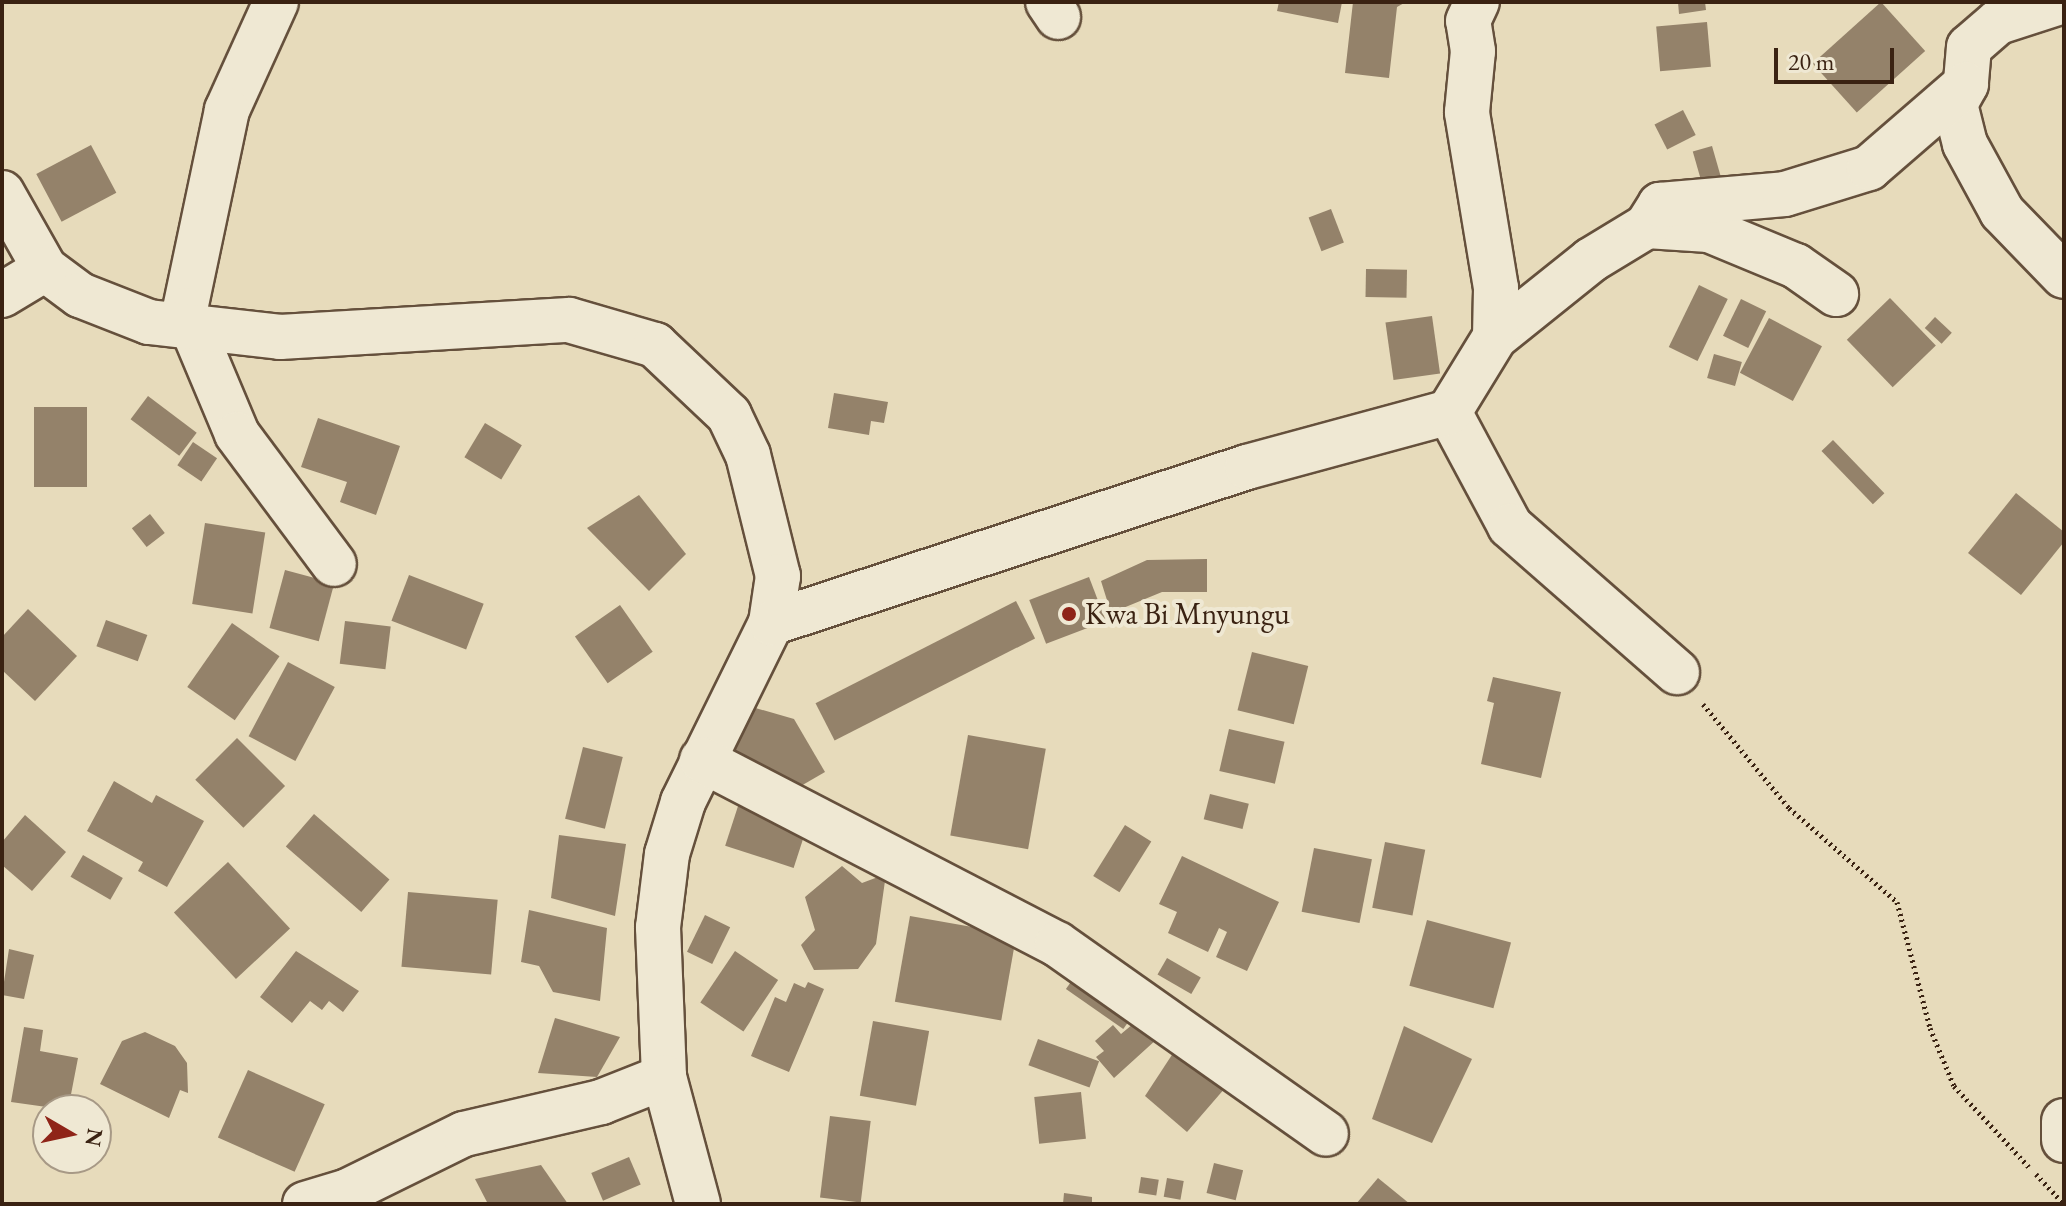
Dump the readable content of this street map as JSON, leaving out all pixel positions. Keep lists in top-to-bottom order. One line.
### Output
{"places":["Kwa Bi Mnyungu"],"scale_bar":"20 m","north":"right"}
